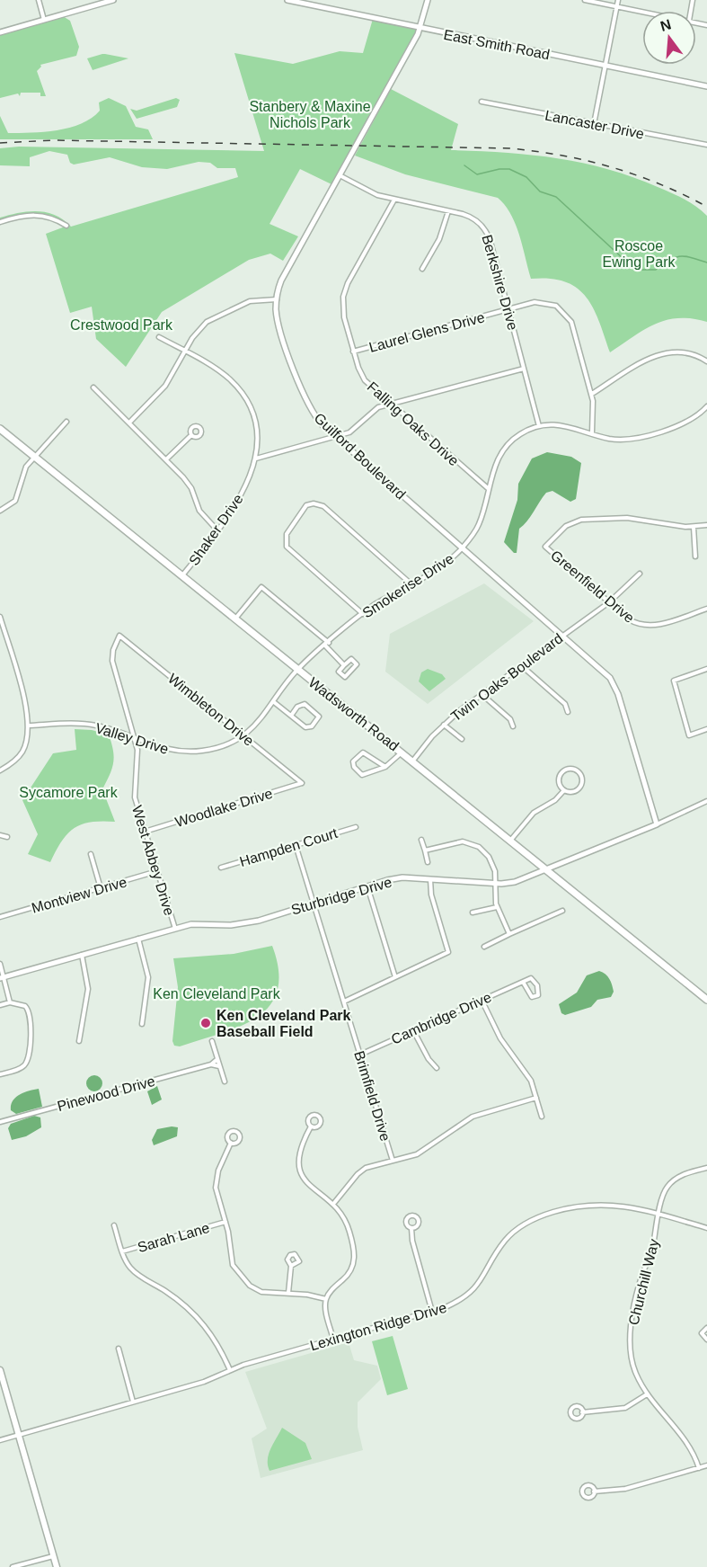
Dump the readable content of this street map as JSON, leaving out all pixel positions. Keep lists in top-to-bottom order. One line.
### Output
{"streets":{"highway":["Wadsworth Road"],"street":["East Smith Road","Lancaster Drive","Berkshire Drive","Laurel Glens Drive","Falling Oaks Drive","Guilford Boulevard","Shaker Drive","Smokerise Drive","Greenfield Drive","Twin Oaks Boulevard","Wimbleton Drive","Valley Drive","Woodlake Drive","Hampden Court","West Abbey Drive","Montview Drive","Sturbridge Drive","Cambridge Drive","Pinewood Drive","Brimfield Drive","Sarah Lane","Churchill Way","Lexington Ridge Drive"]},"crossings":[["East Smith Road","Guilford Boulevard"],["Berkshire Drive","Laurel Glens Drive"],["Berkshire Drive","Falling Oaks Drive"],["Berkshire Drive","Guilford Boulevard"],["Berkshire Drive","Smokerise Drive"],["Laurel Glens Drive","Falling Oaks Drive"],["Laurel Glens Drive","Smokerise Drive"],["Falling Oaks Drive","Smokerise Drive"],["Guilford Boulevard","Smokerise Drive"],["Guilford Boulevard","Twin Oaks Boulevard"],["Guilford Boulevard","Sturbridge Drive"],["Shaker Drive","Wadsworth Road"],["Smokerise Drive","Wadsworth Road"],["Smokerise Drive","Valley Drive"],["Greenfield Drive","Twin Oaks Boulevard"],["Twin Oaks Boulevard","Wadsworth Road"],["Wimbleton Drive","Valley Drive"],["Wimbleton Drive","Woodlake Drive"],["Wimbleton Drive","West Abbey Drive"],["Wadsworth Road","Valley Drive"],["Wadsworth Road","Sturbridge Drive"],["Valley Drive","West Abbey Drive"],["Woodlake Drive","West Abbey Drive"],["Hampden Court","Brimfield Drive"],["West Abbey Drive","Montview Drive"],["West Abbey Drive","Sturbridge Drive"],["Sturbridge Drive","Brimfield Drive"],["Cambridge Drive","Brimfield Drive"],["Churchill Way","Lexington Ridge Drive"]],"parks":["Stanbery & Maxine Nichols Park","Roscoe Ewing Park","Crestwood Park","Sycamore Park","Ken Cleveland Park"],"places":["Ken Cleveland Park Baseball Field"],"north":"top"}
